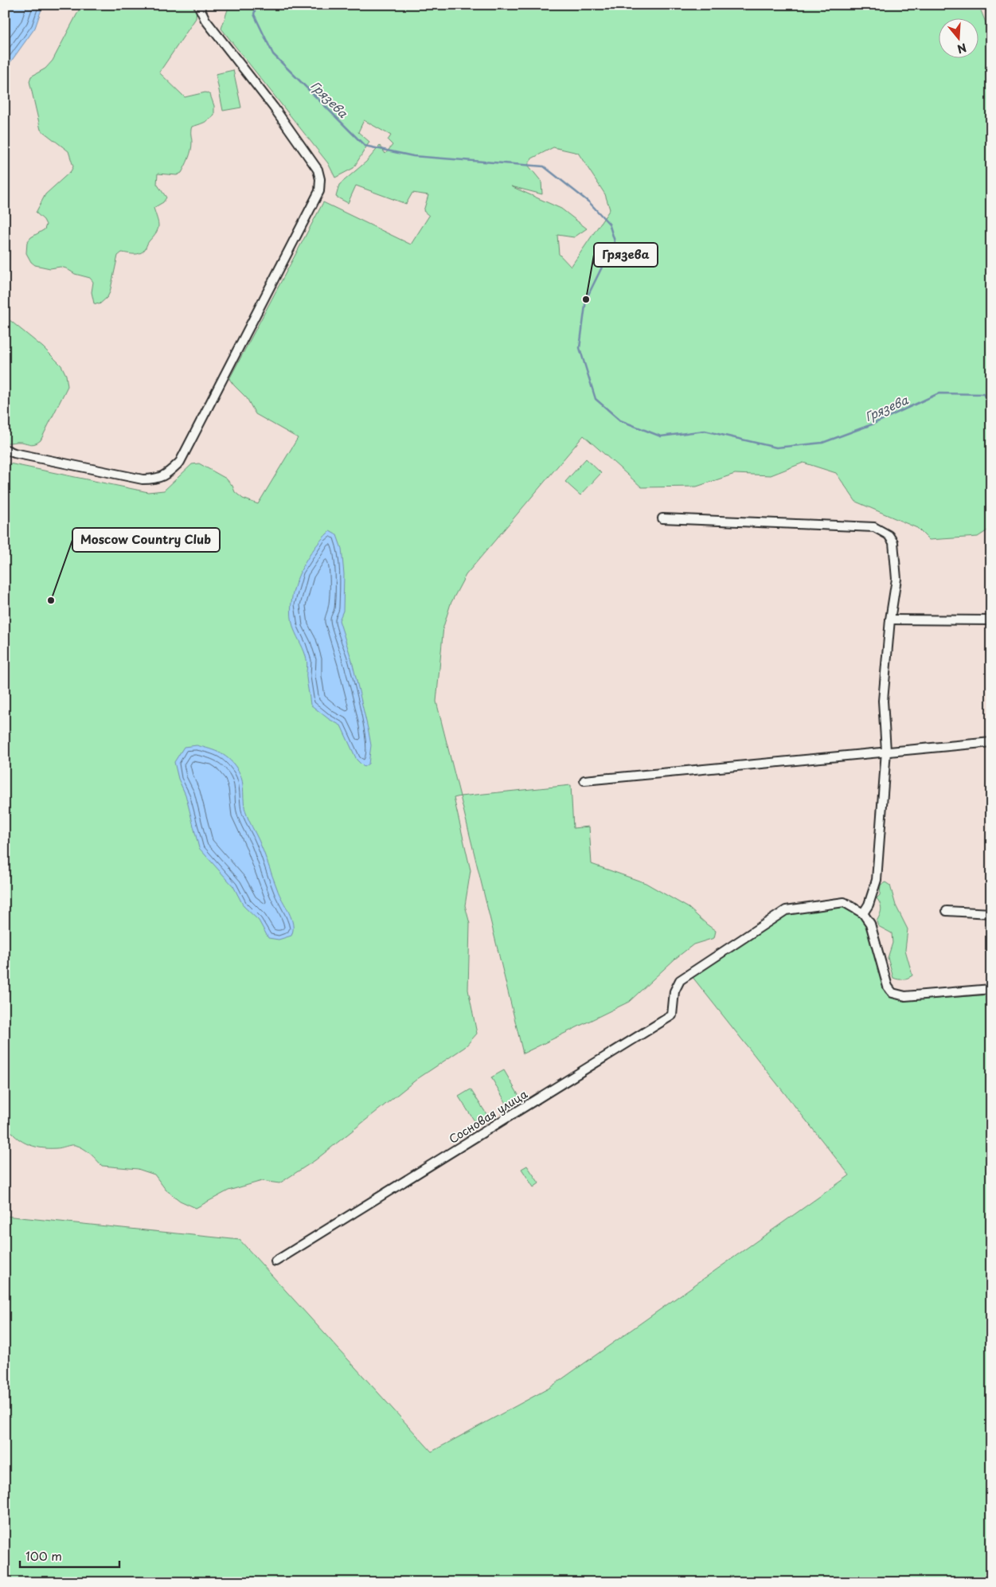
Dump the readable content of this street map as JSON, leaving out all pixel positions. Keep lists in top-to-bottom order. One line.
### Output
{"streets":{"street":["Сосновая улица"]},"water":["Грязева"],"places":["Грязева","Moscow Country Club"],"scale_bar":"100 m","north":"bottom"}
